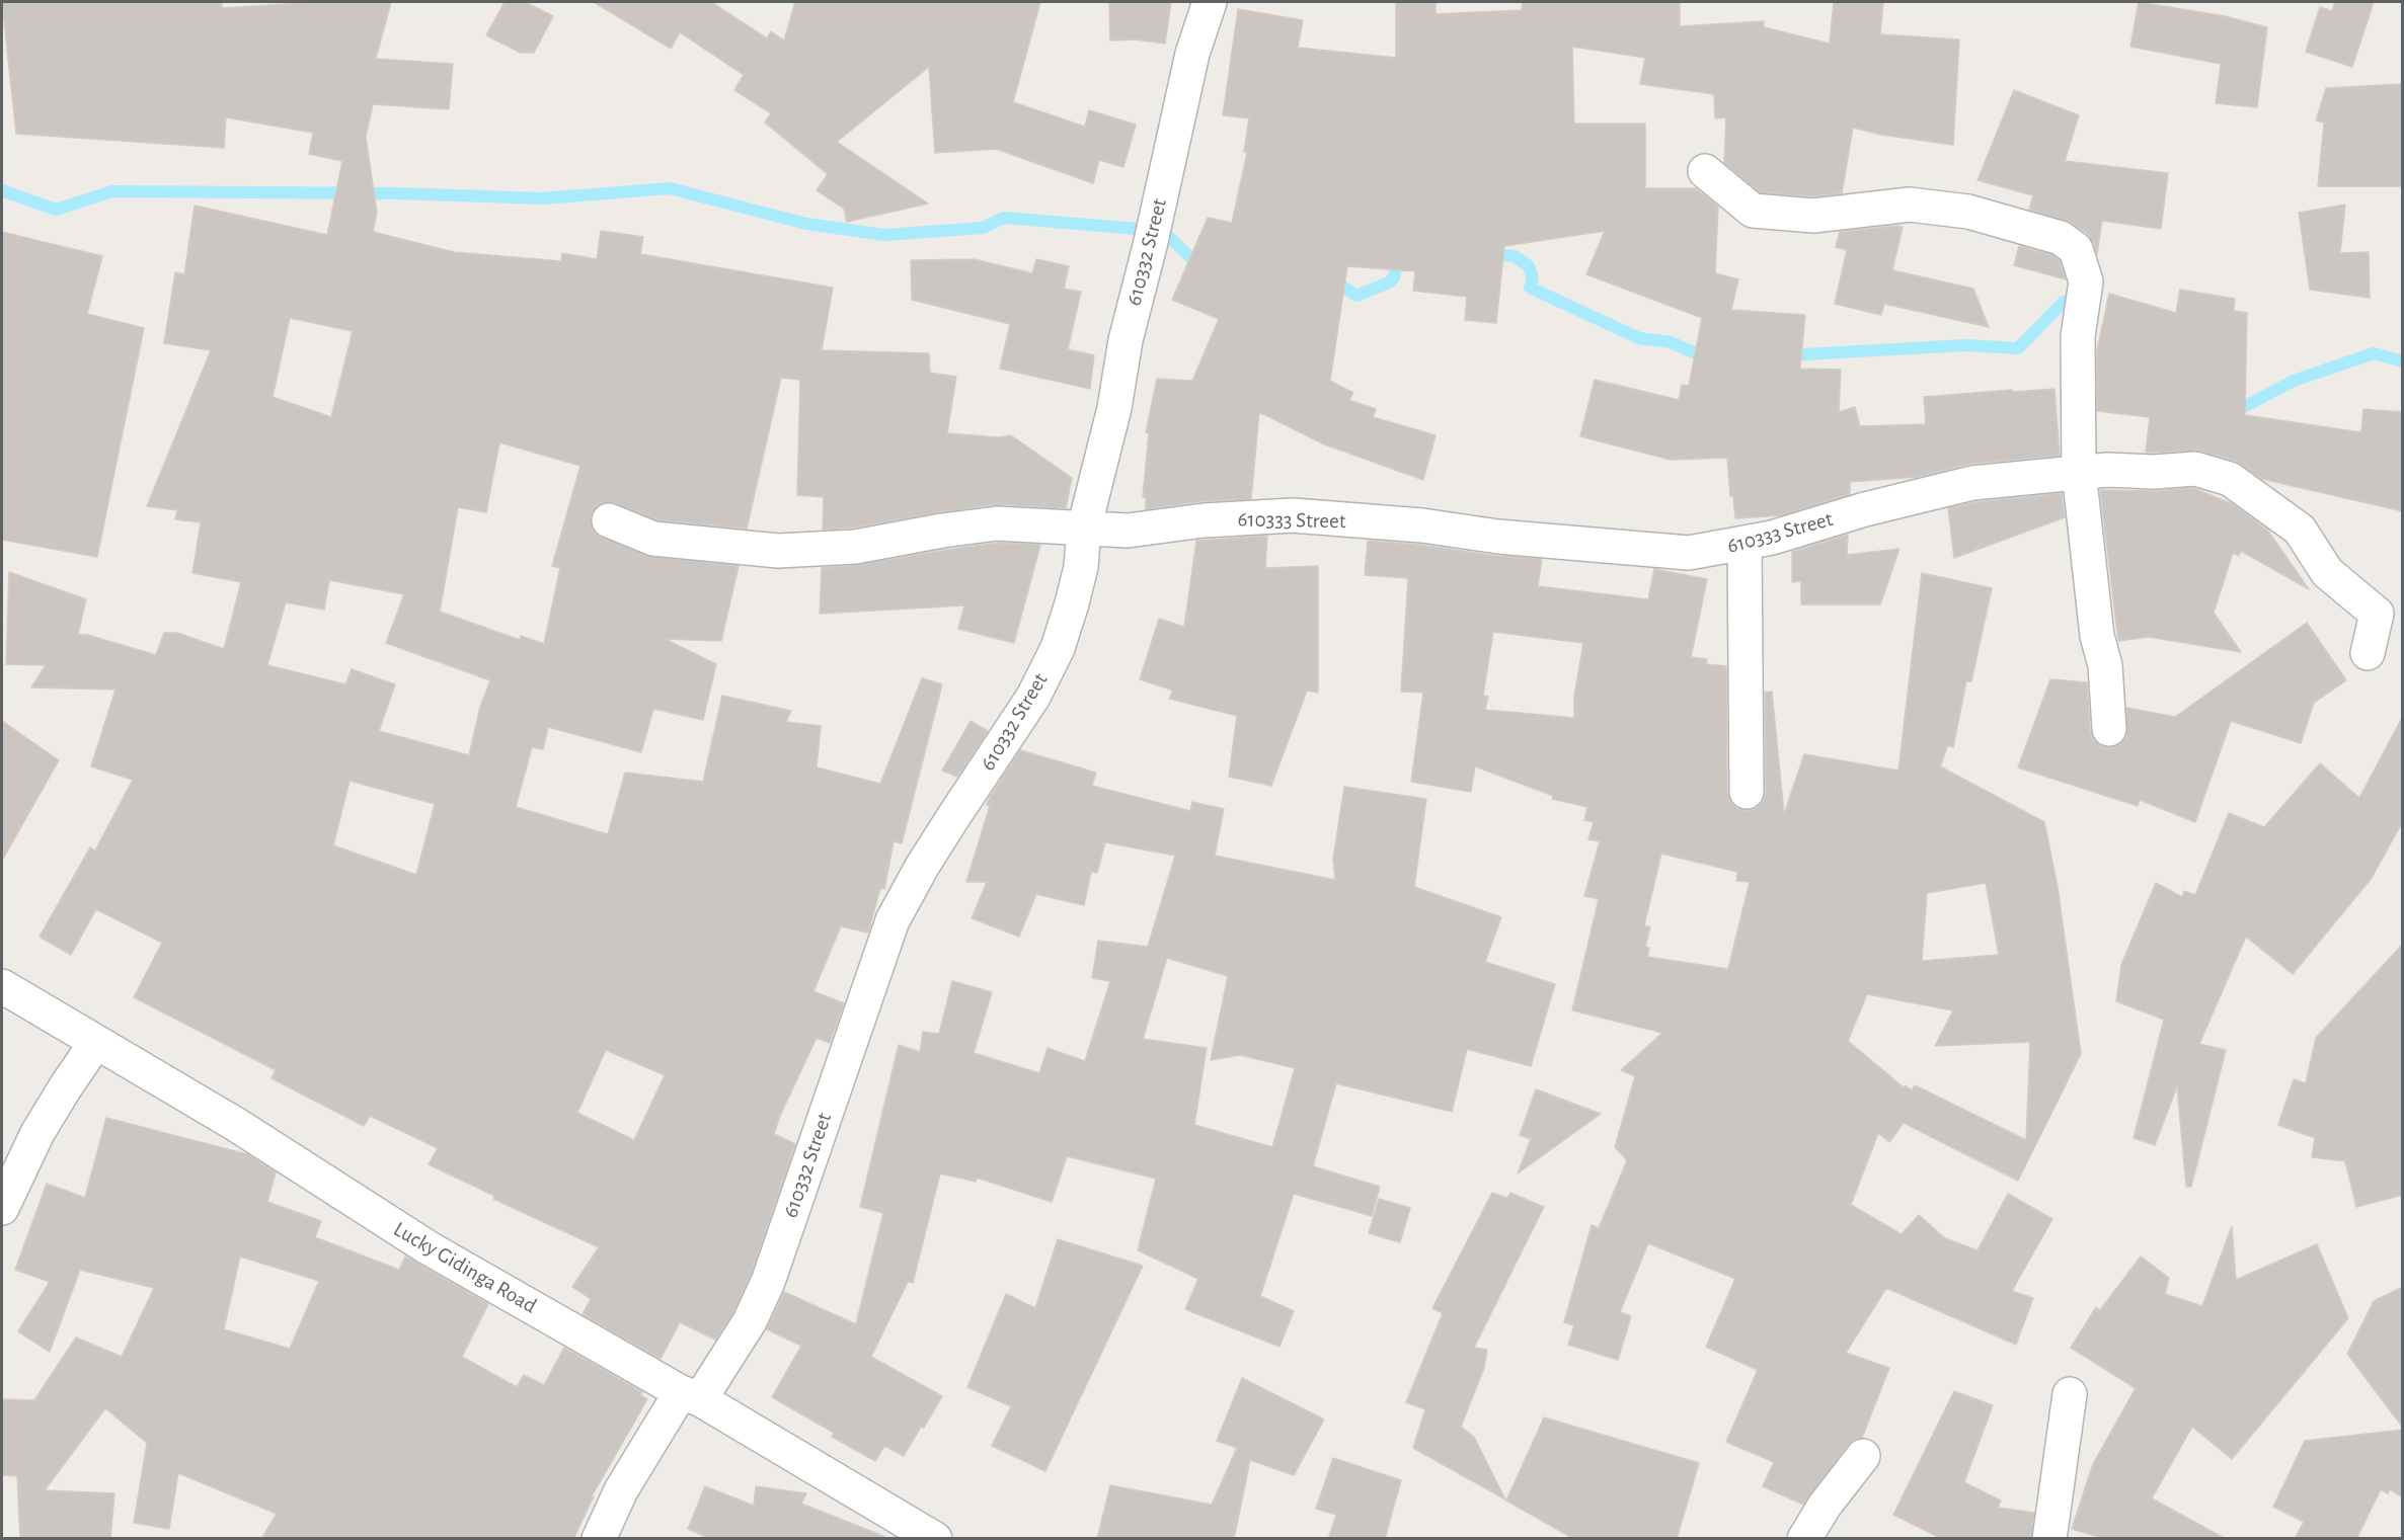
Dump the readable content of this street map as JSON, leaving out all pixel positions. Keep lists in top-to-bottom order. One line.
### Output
{"streets":{"street":["610332 Street","610333 Street","Lucky Gidinga Road"]},"crossings":[["610332 Street","610333 Street"],["610332 Street","Lucky Gidinga Road"]]}
